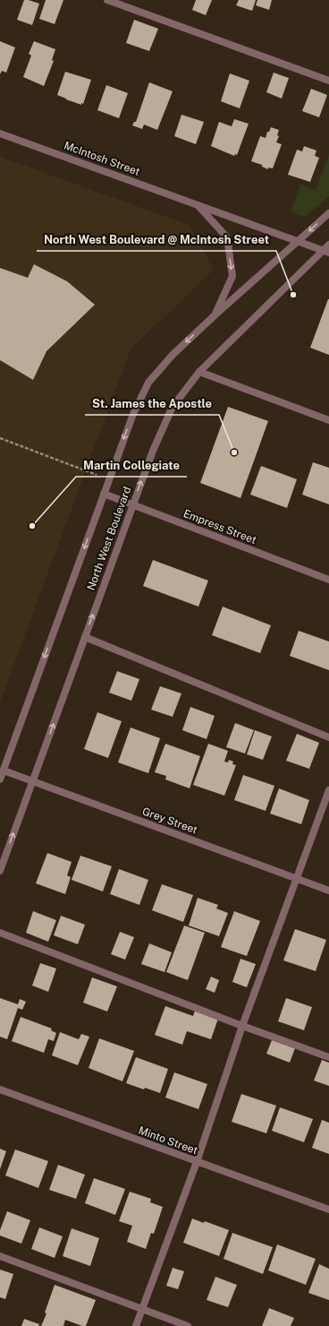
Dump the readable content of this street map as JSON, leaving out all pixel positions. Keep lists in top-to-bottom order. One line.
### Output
{"streets":{"street":["McIntosh Street","Empress Street","North West Boulevard","Grey Street","Minto Street"]},"crossings":[["McIntosh Street","North West Boulevard"],["Empress Street","North West Boulevard"],["North West Boulevard","Grey Street"]],"places":["North West Boulevard @ McIntosh Street","St. James the Apostle","Martin Collegiate"]}
